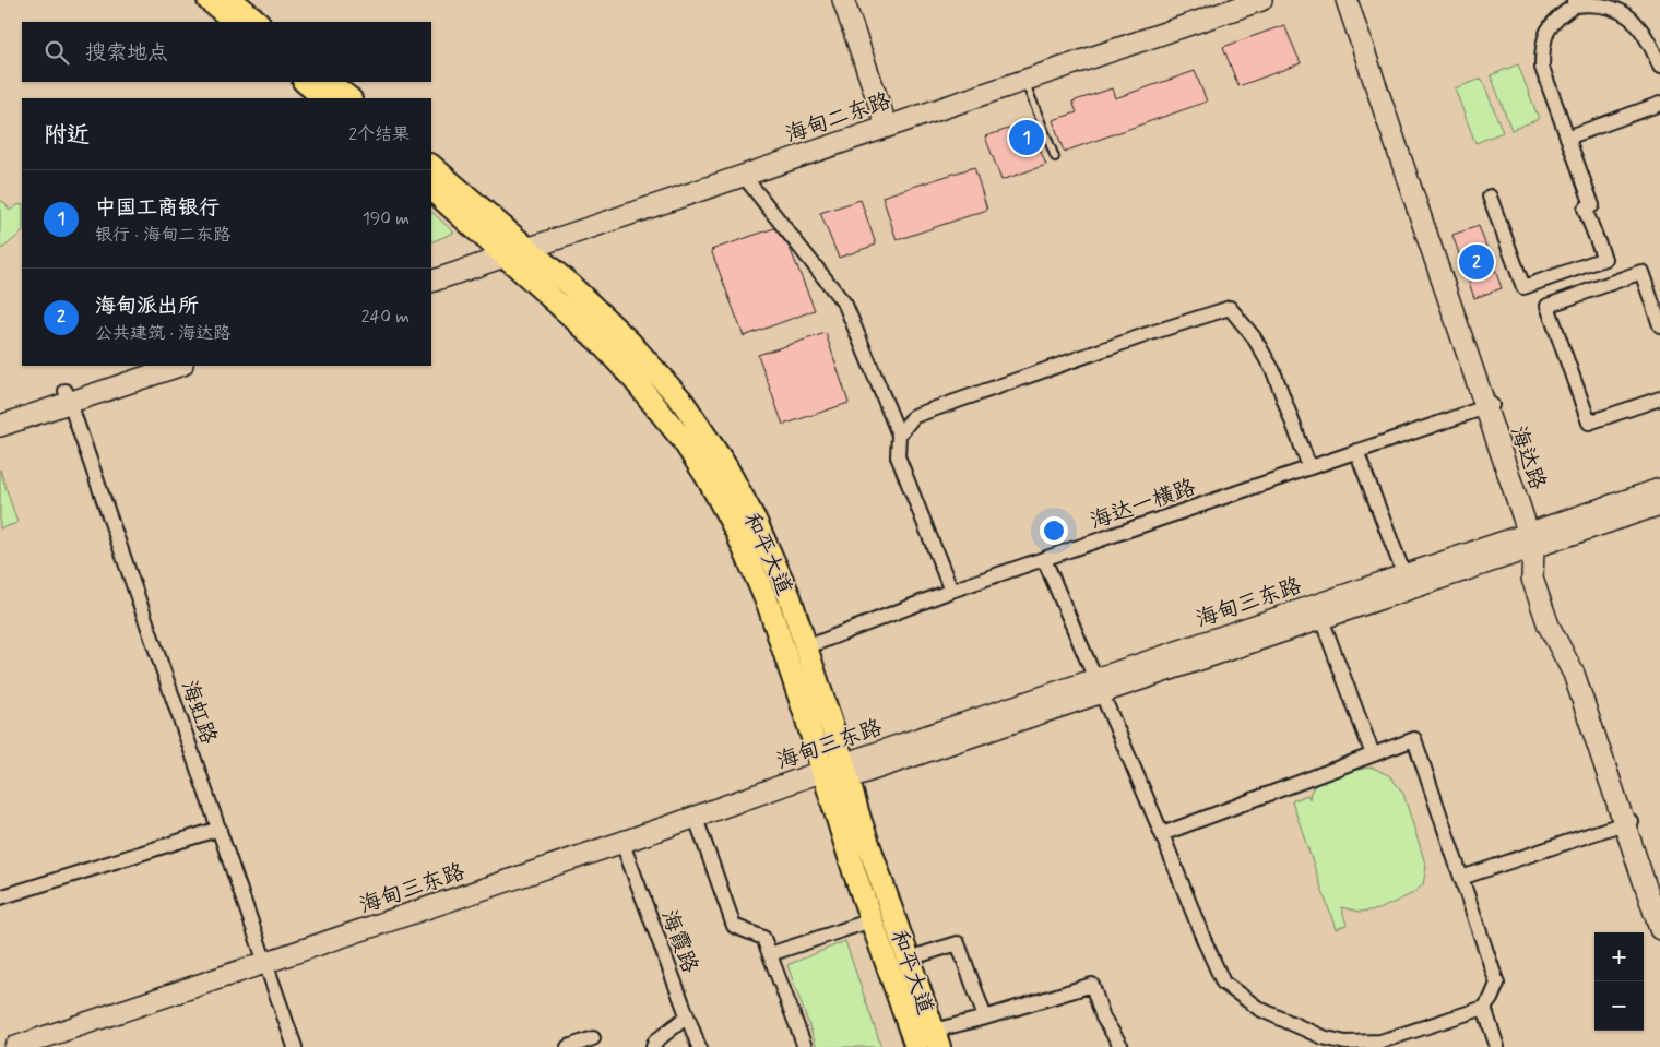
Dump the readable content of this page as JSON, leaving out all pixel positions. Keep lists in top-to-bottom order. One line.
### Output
{"streets":{"main road":["海甸二东路","海达路","和平大道","海甸三东路"],"street":["海达一横路","海虹路","海霞路"]},"crossings":[["海甸二东路","和平大道"],["海达路","海达一横路"],["海达路","海甸三东路"],["海达一横路","和平大道"],["和平大道","海甸三东路"],["海甸三东路","海虹路"]],"page":{"search":"搜索地点","heading":["附近","2个结果"],"pins":["1","2"],"list":[{"mark":"1","name":"中国工商银行","note":"银行 · 海甸二东路","value":"190 m"},{"mark":"2","name":"海甸派出所","note":"公共建筑 · 海达路","value":"240 m"}],"map_buttons":["+","−"]}}
